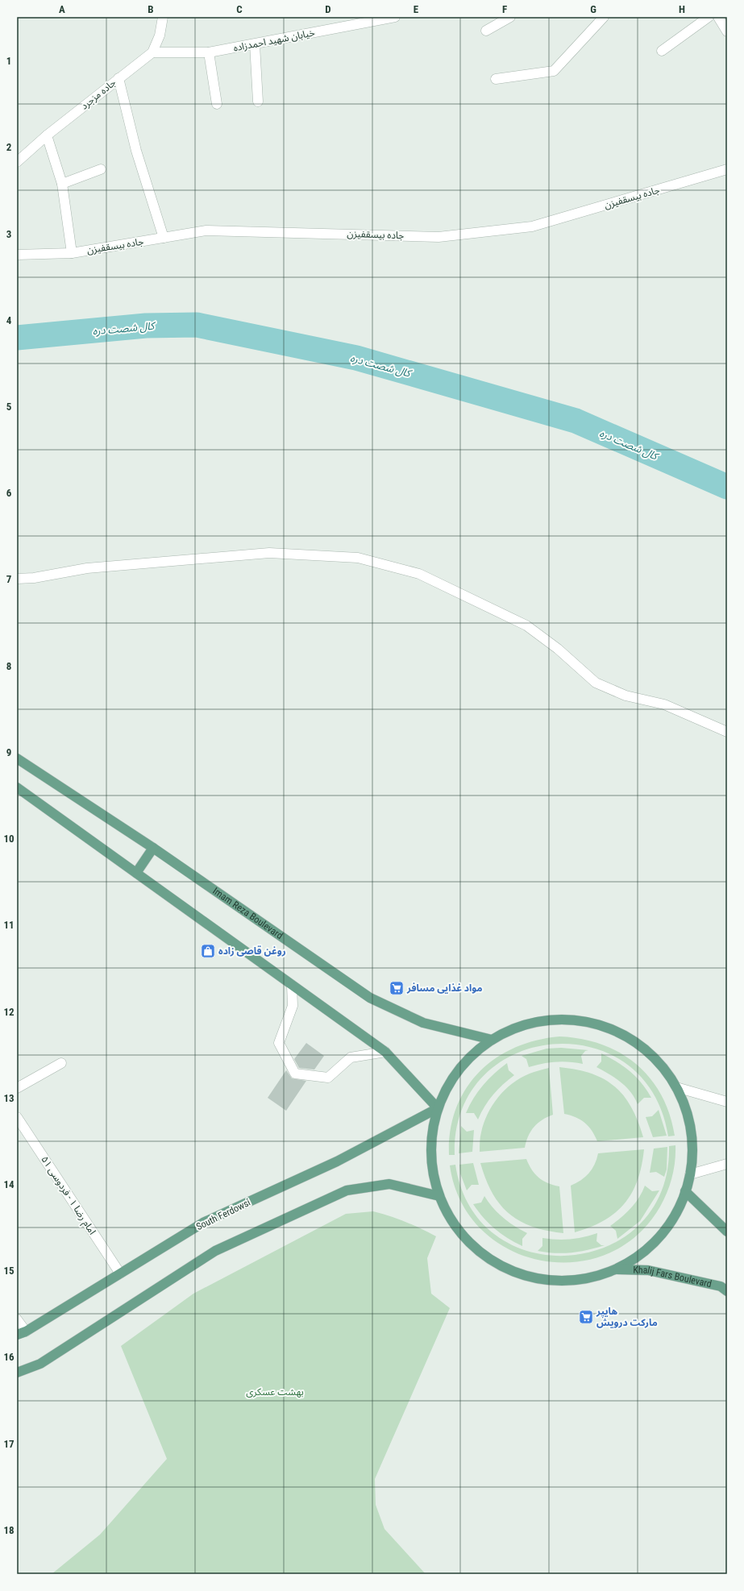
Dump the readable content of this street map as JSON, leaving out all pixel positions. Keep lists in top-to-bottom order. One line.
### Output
{"streets":{"main road":["Imam Reza Boulevard","South Ferdowsi","Khalij Fars Boulevard"],"street":["خیابان شهید احمدزاده","جاده مزجرد","جاده بیسقفیزن","امام رضا ۱ - فردوسی ۵۱"]},"crossings":[["خیابان شهید احمدزاده","جاده مزجرد"],["امام رضا ۱ - فردوسی ۵۱","South Ferdowsi"]],"water":["کال شصت دره"],"parks":["بهشت عسکری"],"places":{"shop":["روغن قاصی زاده"],"supermarket":["مواد غذایی مسافر","هایپر مارکت درویش"]},"grid":{"columns":["A","B","C","D","E","F","G","H"],"rows":["1","2","3","4","5","6","7","8","9","10","11","12","13","14","15","16","17","18"]}}
